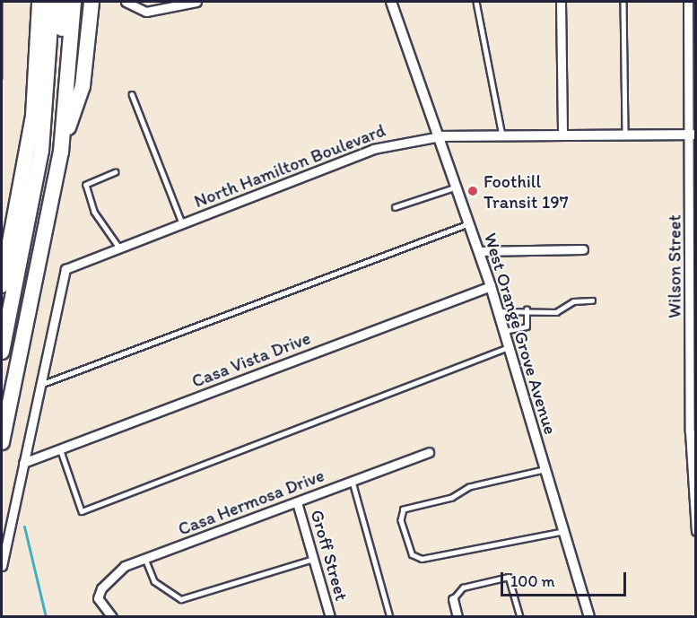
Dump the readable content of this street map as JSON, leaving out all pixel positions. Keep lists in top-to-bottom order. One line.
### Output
{"streets":{"street":["North Hamilton Boulevard","Wilson Street","West Orange Grove Avenue","Casa Vista Drive","Casa Hermosa Drive","Groff Street"]},"crossings":[["North Hamilton Boulevard","Wilson Street"],["North Hamilton Boulevard","West Orange Grove Avenue"],["West Orange Grove Avenue","Casa Vista Drive"],["Casa Hermosa Drive","Groff Street"]],"places":["Foothill Transit 197"],"scale_bar":"100 m"}
